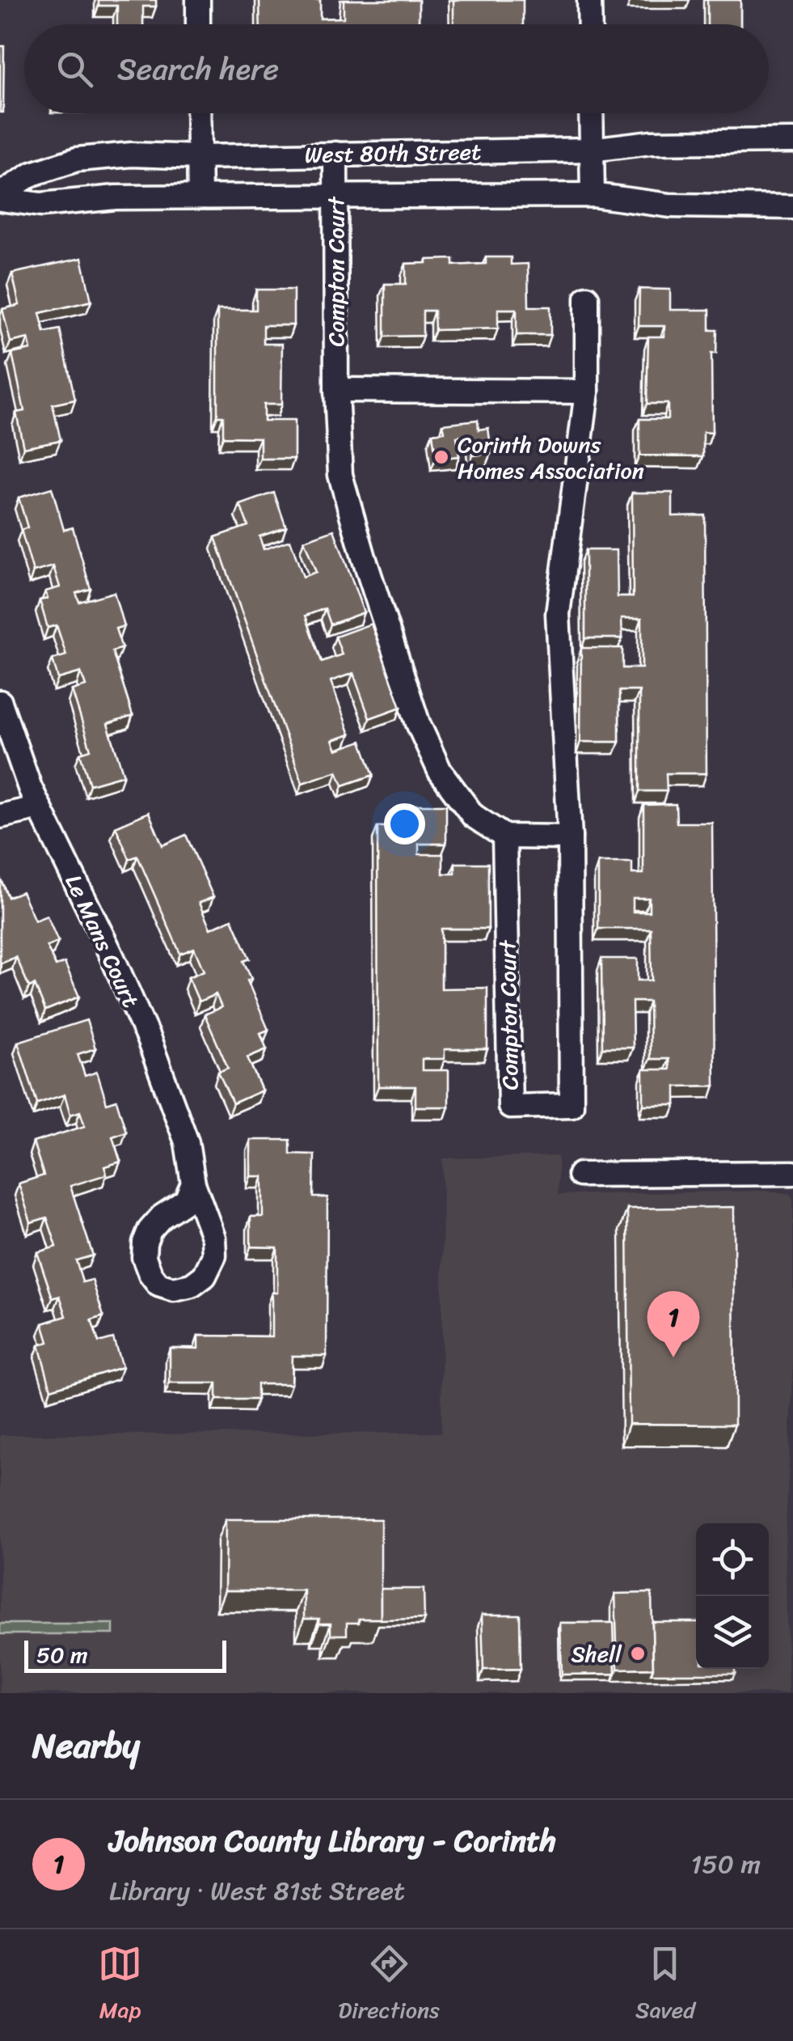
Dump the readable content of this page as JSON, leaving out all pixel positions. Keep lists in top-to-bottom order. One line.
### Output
{"streets":{"street":["West 80th Street","Compton Court","Le Mans Court"]},"crossings":[["West 80th Street","Compton Court"]],"places":["Corinth Downs Homes Association","Shell"],"scale_bar":"50 m","page":{"search":"Search here","pins":"1","scale":"50 m","heading":"Nearby","list":[{"mark":"1","name":"Johnson County Library - Corinth","note":"Library · West 81st Street","value":"150 m"}],"nav":["Map","Directions","Saved"]}}
